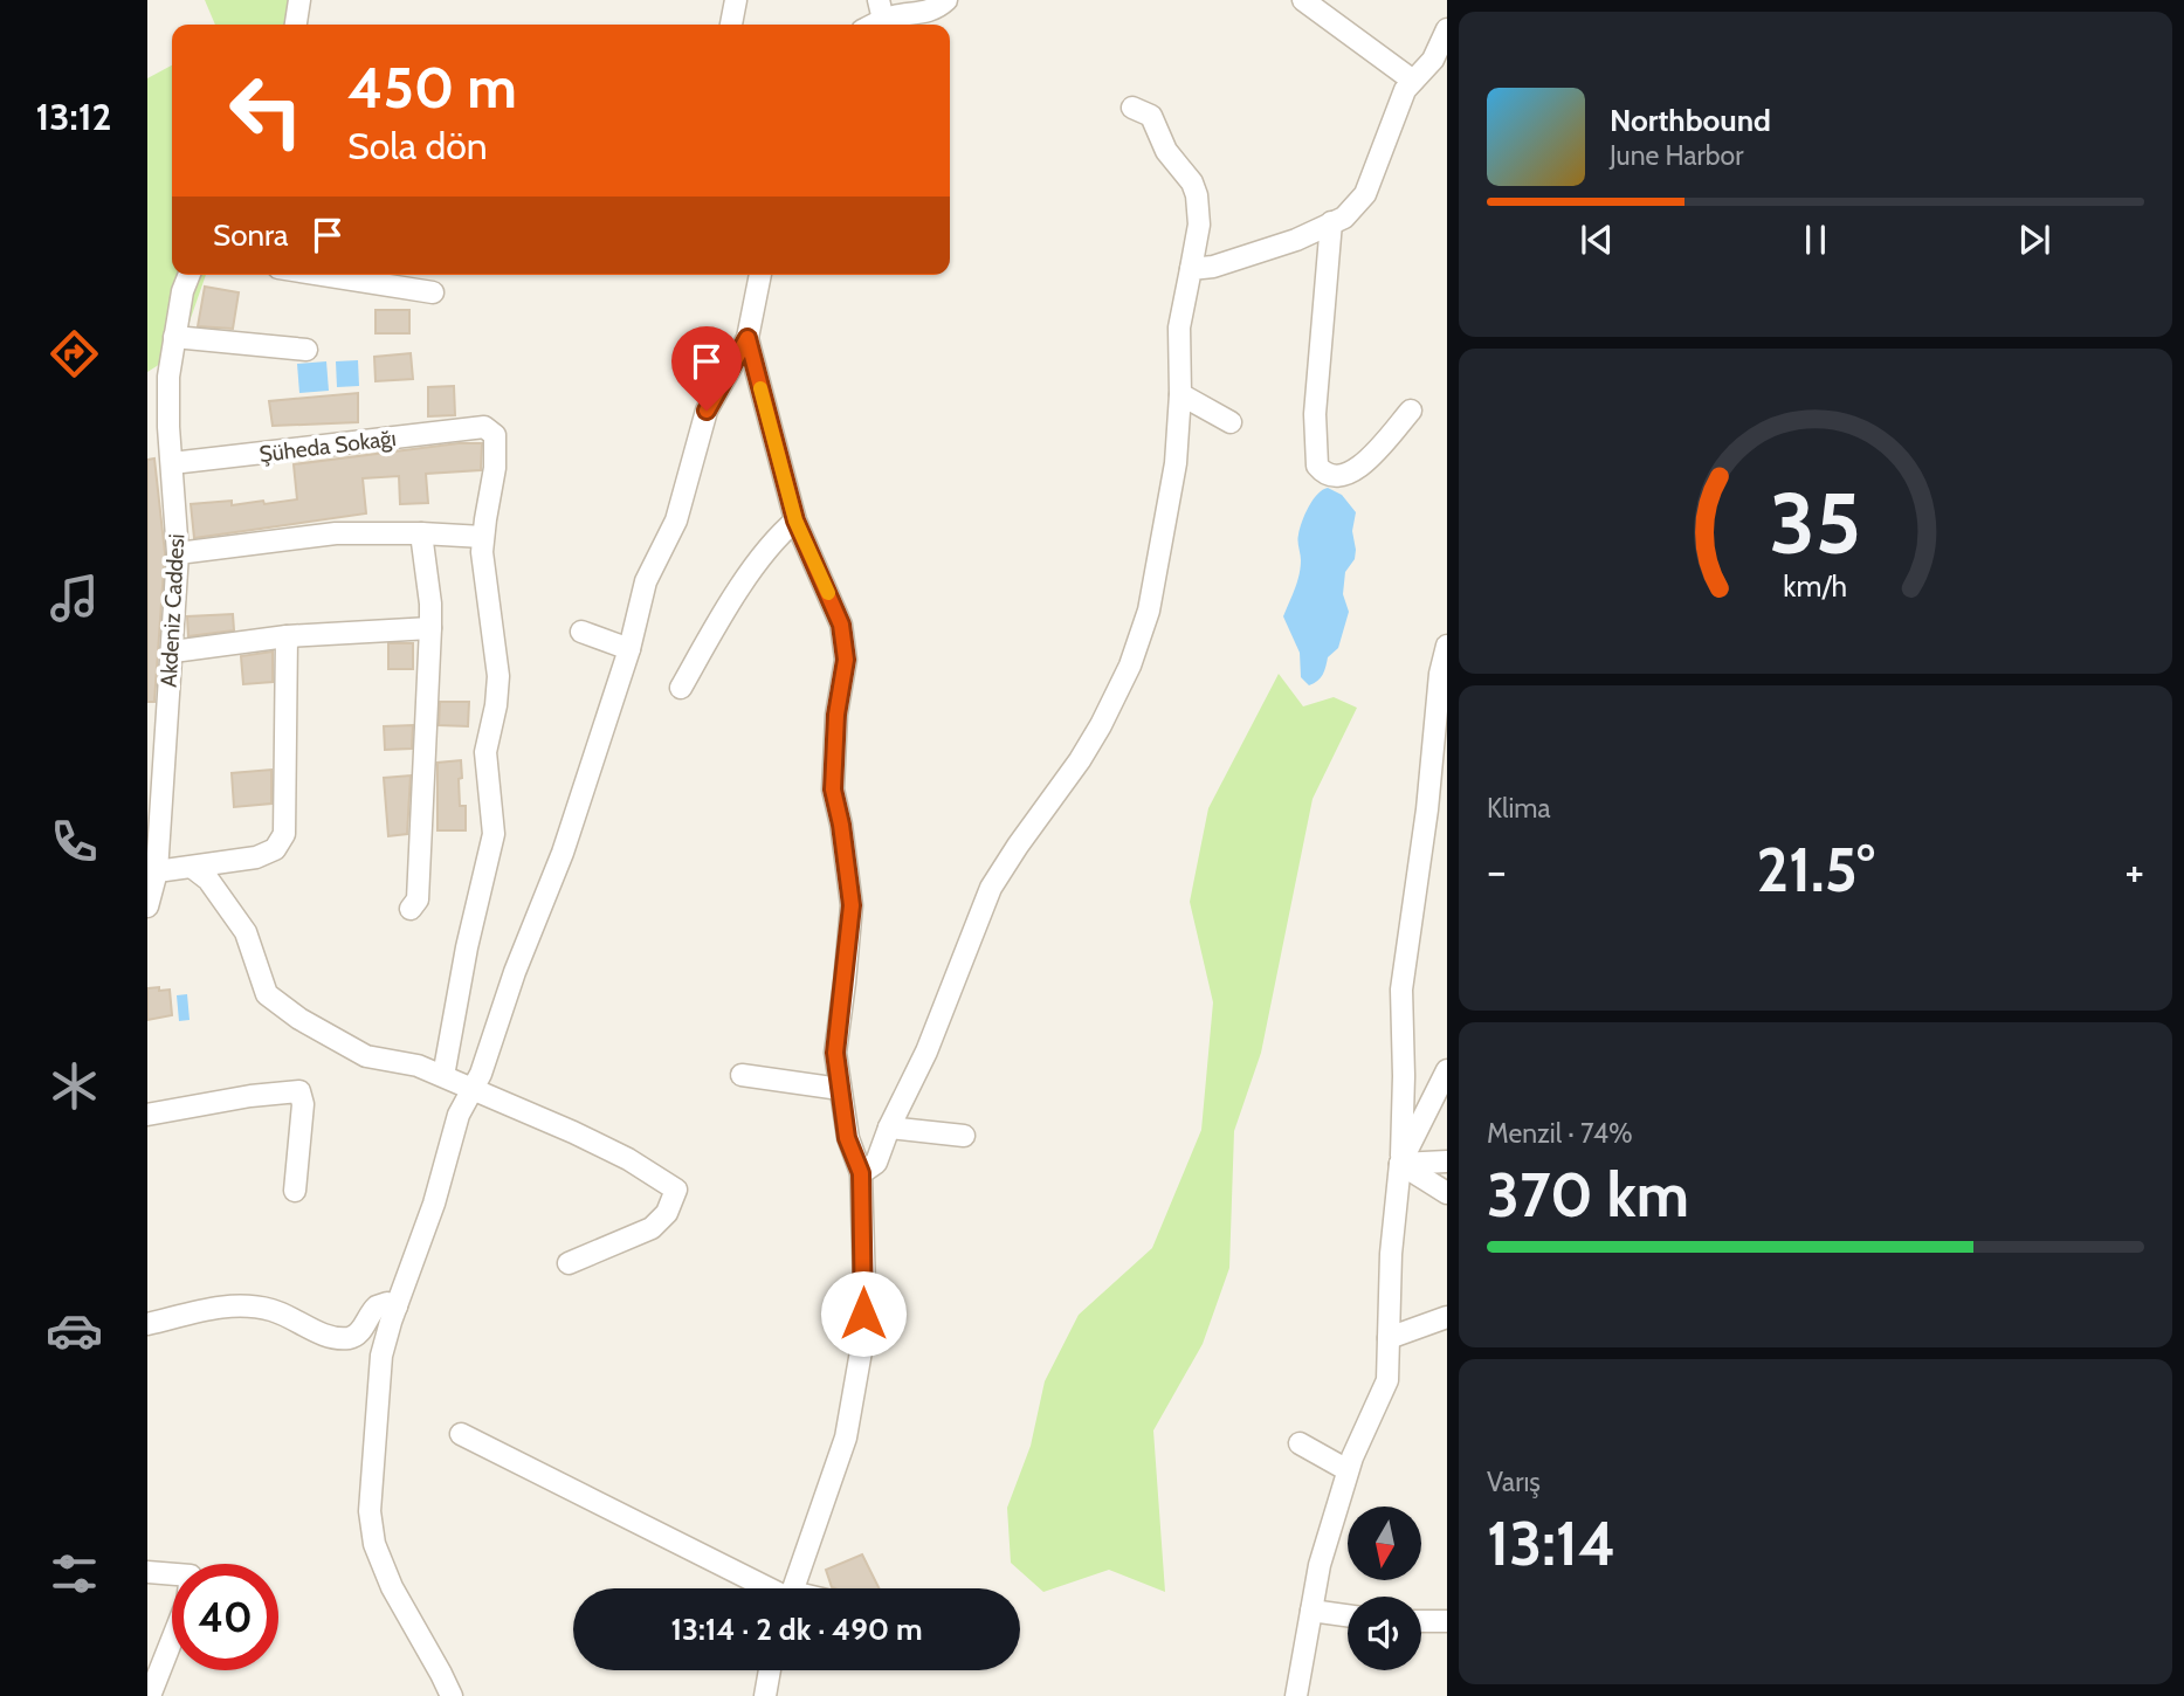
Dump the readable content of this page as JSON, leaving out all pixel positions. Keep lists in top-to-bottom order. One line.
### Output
{"streets":{"street":["Şüheda Sokağı","Akdeniz Caddesi"]},"crossings":[["Şüheda Sokağı","Akdeniz Caddesi"]],"north":"bottom","page":{"tabs":"13:12","turn":["450 m","Sola dön"],"song":["Northbound","June Harbor"],"then":"Sonra","tile":["Klima",["Menzil · 74%","370 km"],["Varış","13:14"]],"heat":["−","21.5°","+"],"limit":"40","trip":"13:14 · 2 dk · 490 m","gauge":["35","km/h"]}}
